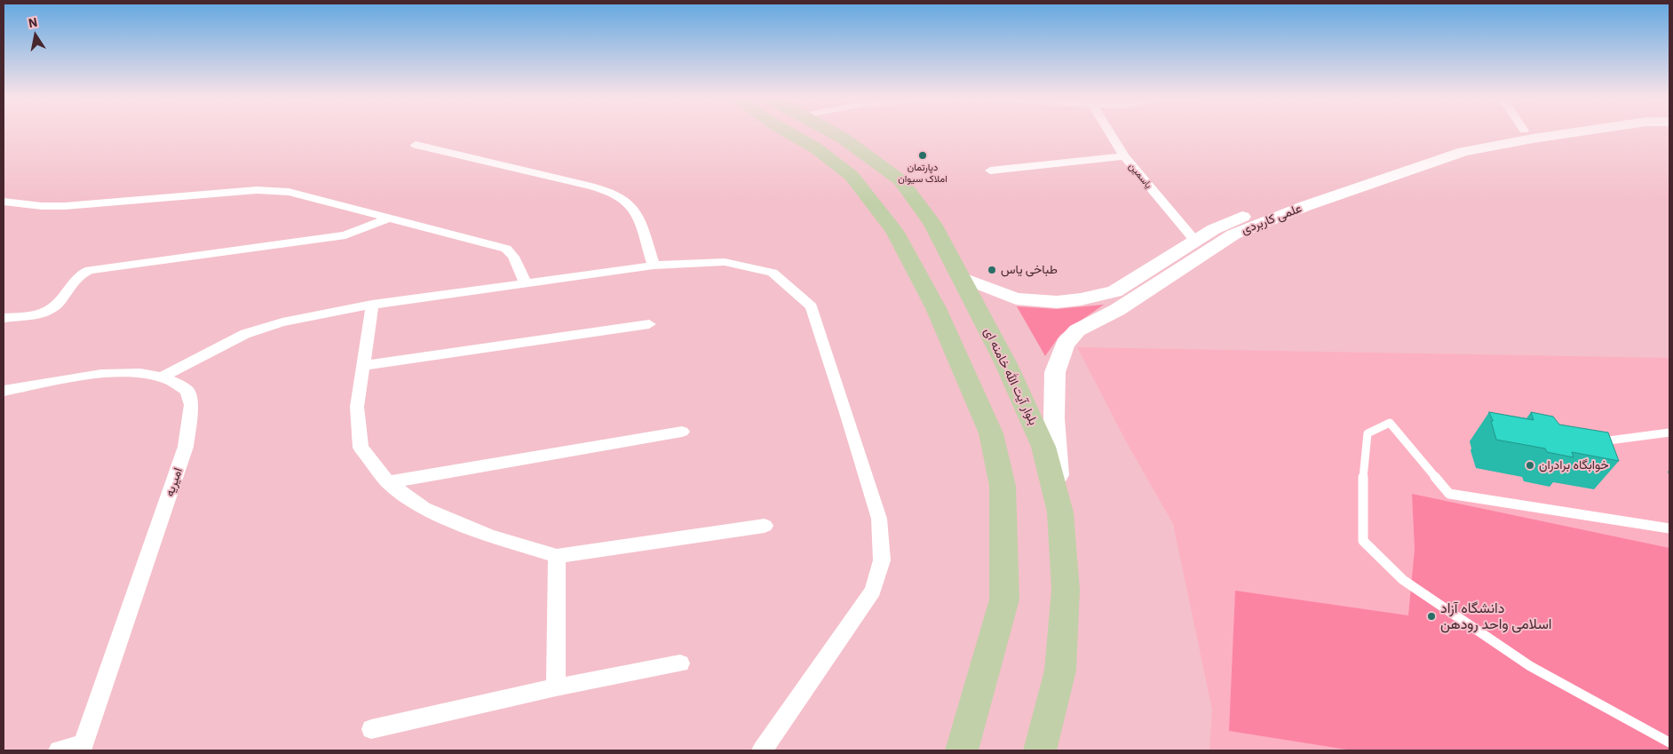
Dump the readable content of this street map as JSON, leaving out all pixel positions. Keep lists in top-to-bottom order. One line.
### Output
{"streets":{"main road":["بلوار آیت الله خامنه ای"],"street":["یاسمین","علمی کاربردی","امیریه"]},"crossings":[["یاسمین","علمی کاربردی"],["علمی کاربردی","بلوار آیت الله خامنه ای"]],"places":["دپارتمان املاک سیوان","طباخی یاس","خوابگاه برادران","دانشگاه آزاد اسلامی واحد رودهن"],"north":"top"}
